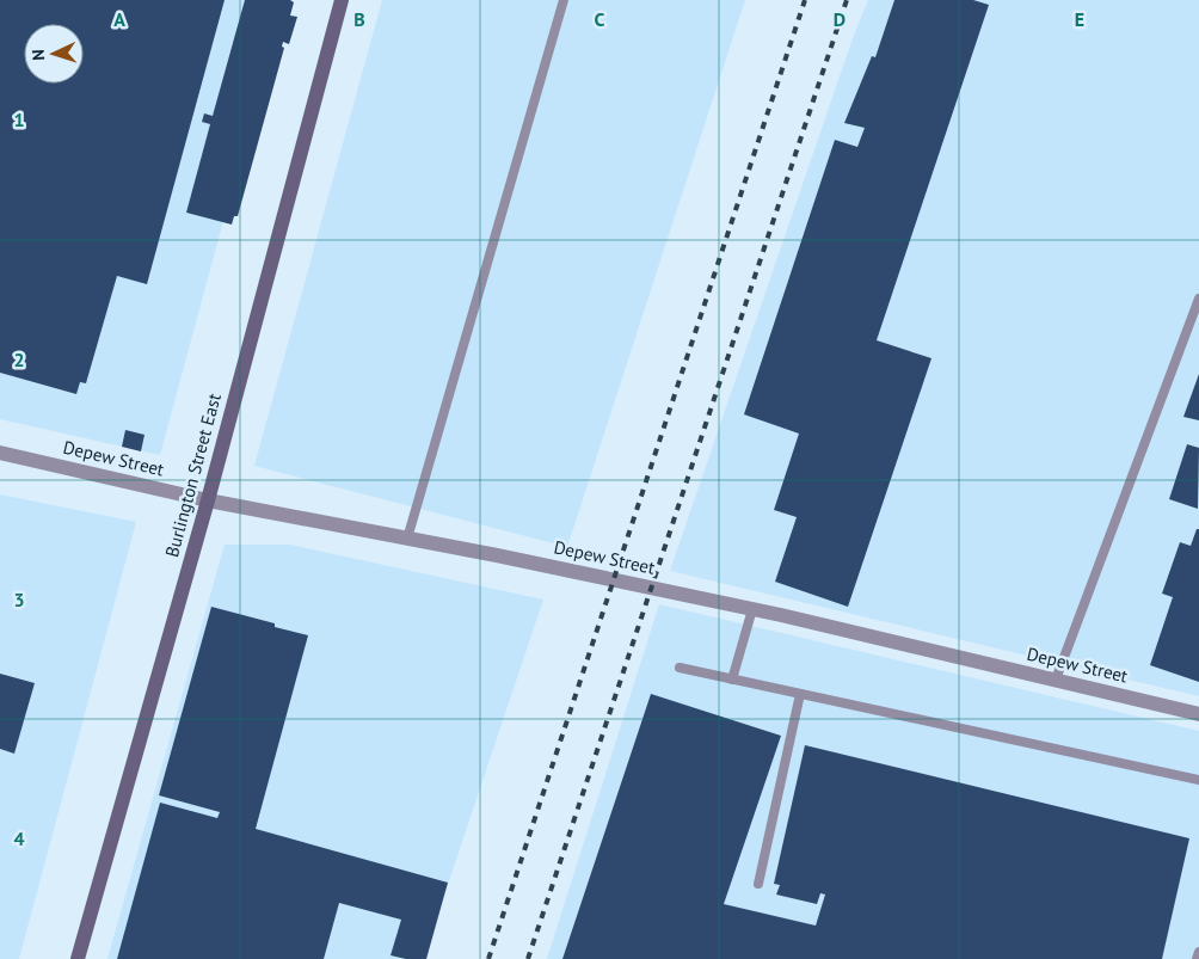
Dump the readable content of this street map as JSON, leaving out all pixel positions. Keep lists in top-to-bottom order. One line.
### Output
{"streets":{"main road":["Burlington Street East"],"street":["Depew Street"]},"crossings":[["Depew Street","Burlington Street East"]],"north":"left","grid":{"columns":["A","B","C","D","E"],"rows":["1","2","3","4"]}}
